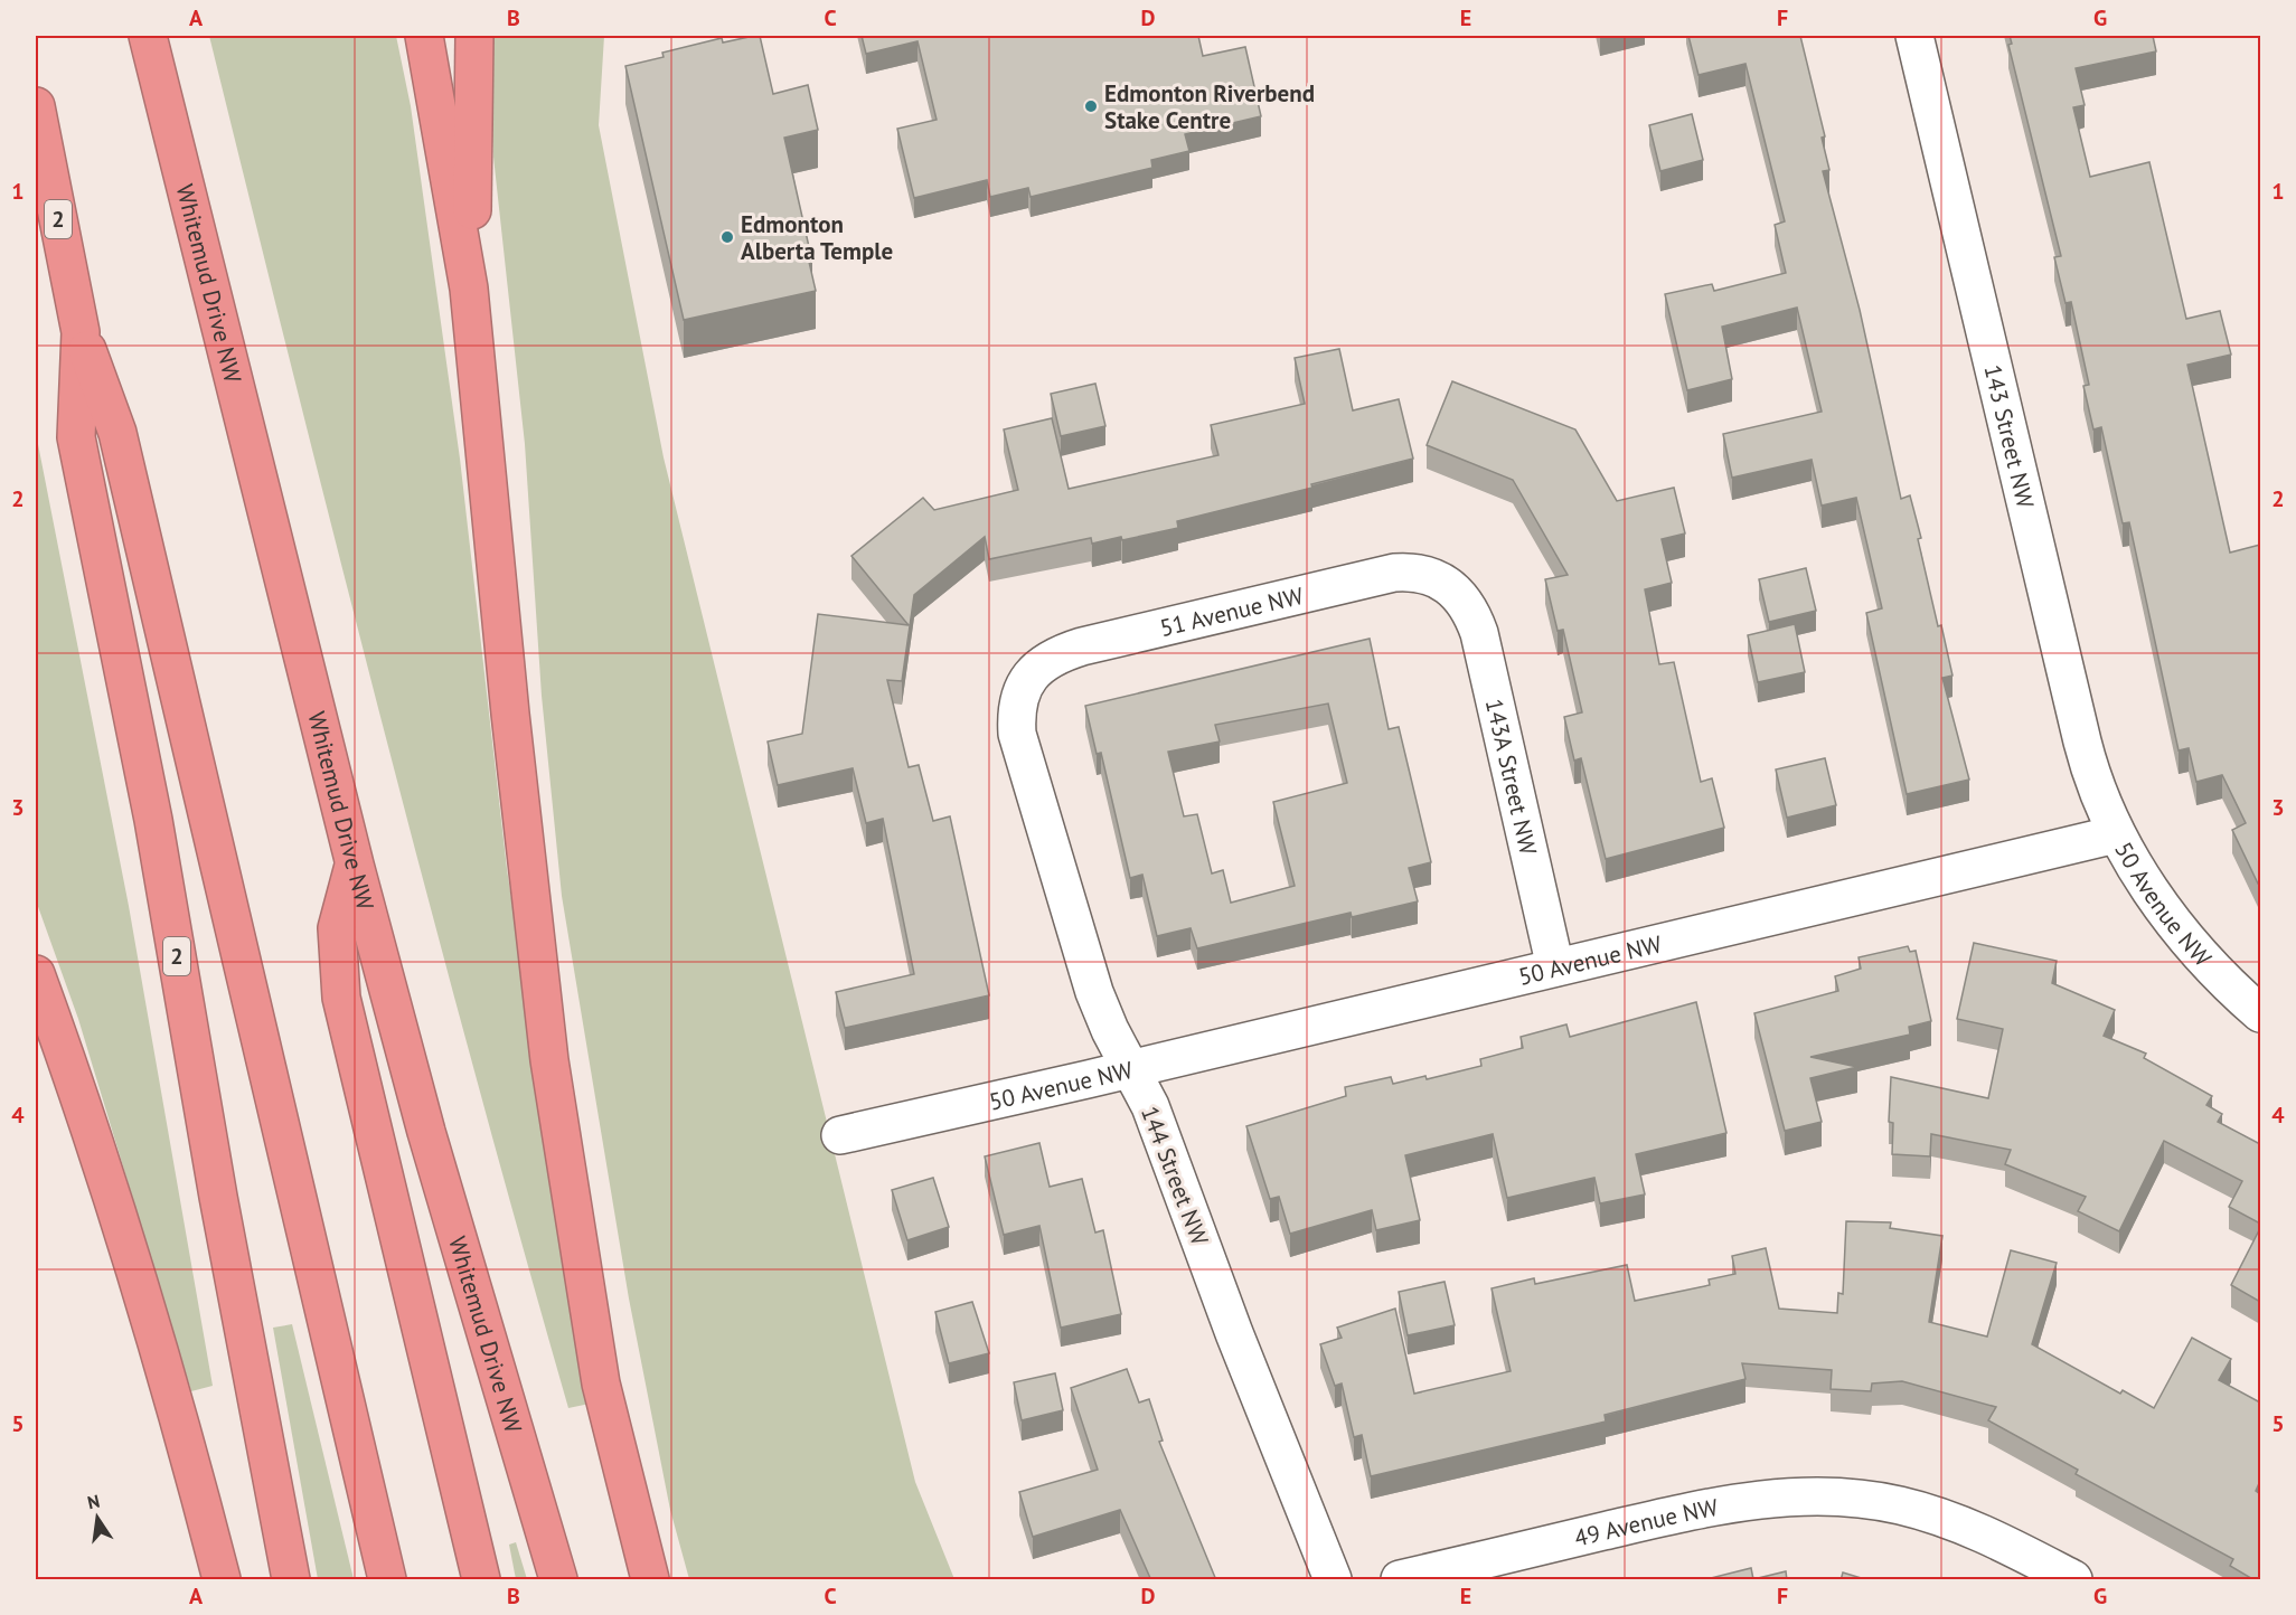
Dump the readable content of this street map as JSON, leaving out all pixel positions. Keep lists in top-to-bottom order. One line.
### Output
{"streets":{"highway":["2","Whitemud Drive NW"],"street":["143 Street NW","51 Avenue NW","143A Street NW","50 Avenue NW","144 Street NW","49 Avenue NW"]},"crossings":[["143 Street NW","50 Avenue NW"],["51 Avenue NW","143A Street NW"],["51 Avenue NW","144 Street NW"],["143A Street NW","50 Avenue NW"],["50 Avenue NW","144 Street NW"]],"places":["Edmonton Riverbend Stake Centre","Edmonton Alberta Temple"],"north":"top","grid":{"columns":["A","B","C","D","E","F","G"],"rows":["1","2","3","4","5"]}}
